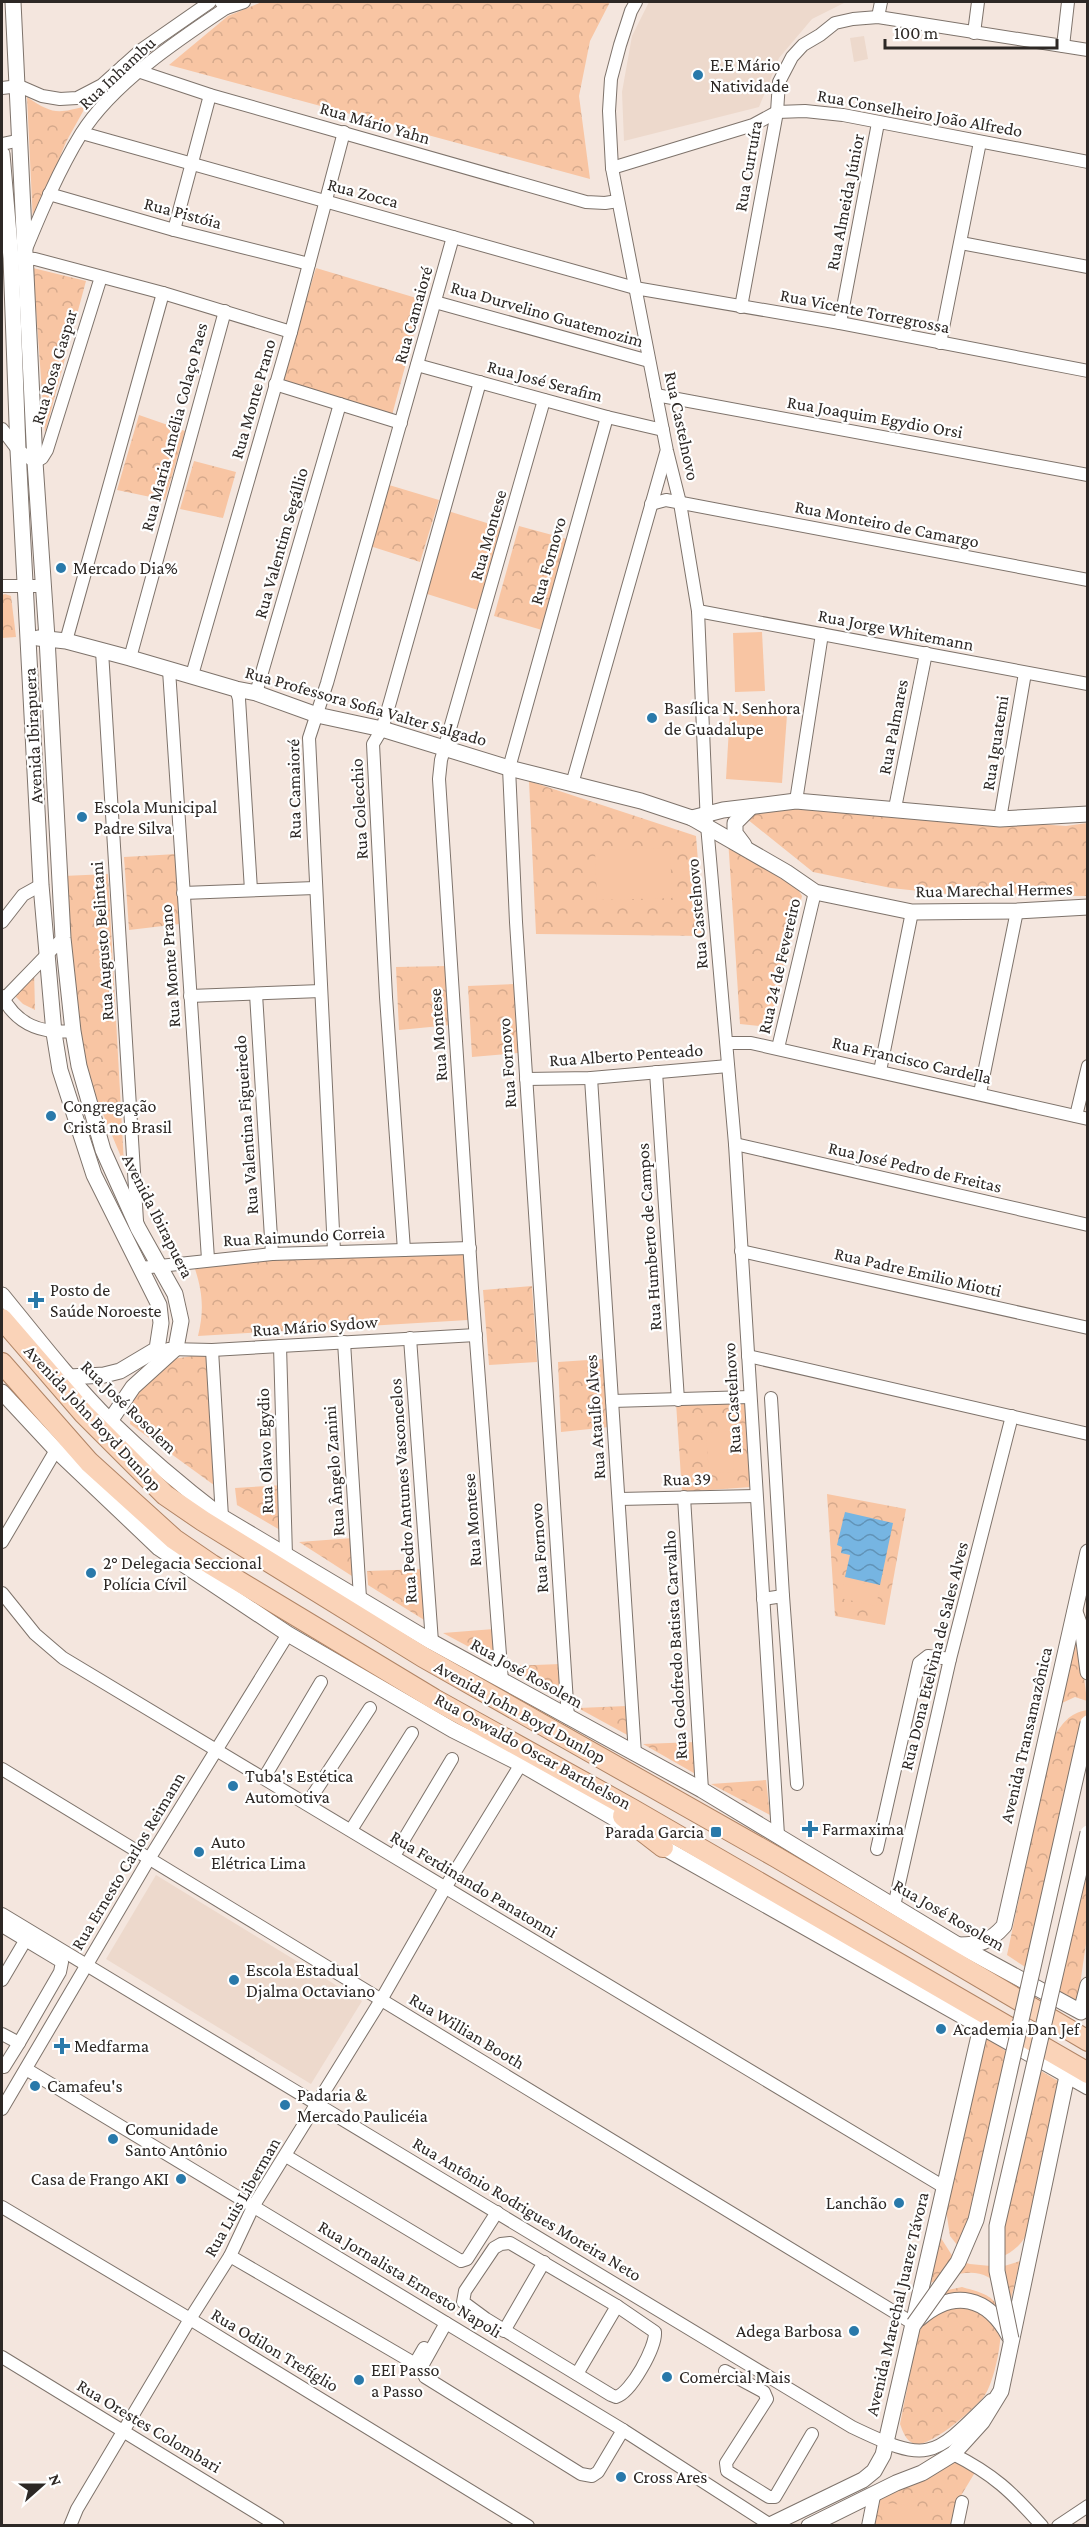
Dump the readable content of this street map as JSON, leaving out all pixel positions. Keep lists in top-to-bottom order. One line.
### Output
{"streets":{"main road":["Avenida John Boyd Dunlop"],"street":["Rua Inhambu","Rua Conselheiro João Alfredo","Rua Mário Yahn","Rua Curruíra","Rua Zocca","Rua Almeida Júnior","Rua Pistóia","Rua Vicente Torregrossa","Rua Durvelino Guatemozim","Rua Camaioré","Rua Rosa Gaspar","Rua José Serafim","Rua Monte Prano","Rua Joaquim Egydio Orsi","Rua Castelnovo","Rua Maria Amélia Colaço Paes","Rua Monteiro de Camargo","Rua Montese","Rua Valentim Segállio","Rua Fornovo","Rua Jorge Whitemann","Rua Professora Sofia Valter Salgado","Rua Palmares","Avenida Ibirapuera","Rua Iguatemi","Rua Colecchio","Rua Marechal Hermes","Rua Augusto Belintani","Rua 24 de Fevereiro","Rua Alberto Penteado","Rua Francisco Cardella","Rua Valentina Figueiredo","Rua José Pedro de Freitas","Rua Raimundo Correia","Rua Humberto de Campos","Rua Padre Emilio Miotti","Rua Mário Sydow","Rua José Rosolem","Rua Ataulfo Alves","Rua Olavo Egydio","Rua Ângelo Zanini","Rua 39","Rua Pedro Antunes Vasconcelos","Rua Godofredo Batista Carvalho","Rua Dona Etelvina de Sales Alves","Avenida Transamazônica","Rua Oswaldo Oscar Barthelson","Rua Ernesto Carlos Reimann","Rua Ferdinando Panatonni","Rua Willian Booth","Rua Luis Liberman","Rua Antônio Rodrigues Moreira Neto","Rua Jornalista Ernesto Napoli","Avenida Marechal Juarez Távora","Rua Odilon Trefíglio","Rua Orestes Colombari"]},"crossings":[["Rua Inhambu","Rua Mário Yahn"],["Rua Inhambu","Rua Zocca"],["Rua Inhambu","Rua Pistóia"],["Rua Inhambu","Avenida Ibirapuera"],["Rua Conselheiro João Alfredo","Rua Curruíra"],["Rua Conselheiro João Alfredo","Rua Almeida Júnior"],["Rua Conselheiro João Alfredo","Rua Castelnovo"],["Rua Mário Yahn","Rua Monte Prano"],["Rua Mário Yahn","Rua Castelnovo"],["Rua Curruíra","Rua Vicente Torregrossa"],["Rua Zocca","Rua Vicente Torregrossa"],["Rua Zocca","Rua Camaioré"],["Rua Zocca","Rua Monte Prano"],["Rua Zocca","Rua Castelnovo"],["Rua Almeida Júnior","Rua Vicente Torregrossa"],["Rua Pistóia","Rua Monte Prano"],["Rua Vicente Torregrossa","Rua Castelnovo"],["Rua Durvelino Guatemozim","Rua Camaioré"],["Rua Durvelino Guatemozim","Rua Castelnovo"],["Rua Camaioré","Rua José Serafim"],["Rua Camaioré","Rua Professora Sofia Valter Salgado"],["Rua Camaioré","Rua Raimundo Correia"],["Rua Rosa Gaspar","Avenida Ibirapuera"],["Rua José Serafim","Rua Castelnovo"],["Rua José Serafim","Rua Montese"],["Rua José Serafim","Rua Fornovo"],["Rua José Serafim","Rua Colecchio"],["Rua Monte Prano","Rua Professora Sofia Valter Salgado"],["Rua Monte Prano","Rua Raimundo Correia"],["Rua Joaquim Egydio Orsi","Rua Castelnovo"],["Rua Castelnovo","Rua Monteiro de Camargo"],["Rua Castelnovo","Rua Jorge Whitemann"],["Rua Castelnovo","Rua Professora Sofia Valter Salgado"],["Rua Castelnovo","Rua Marechal Hermes"],["Rua Castelnovo","Rua Alberto Penteado"],["Rua Castelnovo","Rua Francisco Cardella"],["Rua Castelnovo","Rua José Pedro de Freitas"],["Rua Castelnovo","Rua Padre Emilio Miotti"],["Rua Castelnovo","Rua José Rosolem"],["Rua Castelnovo","Rua 39"],["Rua Maria Amélia Colaço Paes","Rua Professora Sofia Valter Salgado"],["Rua Montese","Rua Professora Sofia Valter Salgado"],["Rua Montese","Rua Raimundo Correia"],["Rua Montese","Rua Mário Sydow"],["Rua Montese","Rua José Rosolem"],["Rua Valentim Segállio","Rua Professora Sofia Valter Salgado"],["Rua Fornovo","Rua Professora Sofia Valter Salgado"],["Rua Fornovo","Rua Alberto Penteado"],["Rua Fornovo","Rua José Rosolem"],["Rua Jorge Whitemann","Rua Palmares"],["Rua Jorge Whitemann","Rua Iguatemi"],["Rua Professora Sofia Valter Salgado","Avenida Ibirapuera"],["Rua Professora Sofia Valter Salgado","Rua Colecchio"],["Rua Professora Sofia Valter Salgado","Rua Marechal Hermes"],["Rua Professora Sofia Valter Salgado","Rua Augusto Belintani"],["Avenida Ibirapuera","Rua Augusto Belintani"],["Avenida Ibirapuera","Rua Raimundo Correia"],["Avenida Ibirapuera","Rua Mário Sydow"],["Rua Colecchio","Rua Raimundo Correia"],["Rua Marechal Hermes","Rua 24 de Fevereiro"],["Rua 24 de Fevereiro","Rua Francisco Cardella"],["Rua Alberto Penteado","Rua Humberto de Campos"],["Rua Alberto Penteado","Rua Ataulfo Alves"],["Rua Valentina Figueiredo","Rua Raimundo Correia"],["Rua Mário Sydow","Rua Olavo Egydio"],["Rua Mário Sydow","Rua Ângelo Zanini"],["Rua Mário Sydow","Rua Pedro Antunes Vasconcelos"],["Rua José Rosolem","Rua Ataulfo Alves"],["Rua José Rosolem","Rua Olavo Egydio"],["Rua José Rosolem","Rua Ângelo Zanini"],["Rua José Rosolem","Rua Pedro Antunes Vasconcelos"],["Rua José Rosolem","Rua Godofredo Batista Carvalho"],["Rua José Rosolem","Rua Dona Etelvina de Sales Alves"],["Rua José Rosolem","Avenida Transamazônica"],["Rua Ataulfo Alves","Rua 39"],["Rua 39","Rua Godofredo Batista Carvalho"],["Rua Oswaldo Oscar Barthelson","Rua Ernesto Carlos Reimann"],["Rua Oswaldo Oscar Barthelson","Rua Luis Liberman"],["Rua Oswaldo Oscar Barthelson","Avenida Marechal Juarez Távora"],["Rua Ernesto Carlos Reimann","Rua Ferdinando Panatonni"],["Rua Ernesto Carlos Reimann","Rua Willian Booth"],["Rua Ernesto Carlos Reimann","Rua Antônio Rodrigues Moreira Neto"],["Rua Ernesto Carlos Reimann","Rua Jornalista Ernesto Napoli"],["Rua Ferdinando Panatonni","Rua Luis Liberman"],["Rua Ferdinando Panatonni","Avenida Marechal Juarez Távora"],["Rua Willian Booth","Rua Luis Liberman"],["Rua Willian Booth","Avenida Marechal Juarez Távora"],["Rua Luis Liberman","Rua Antônio Rodrigues Moreira Neto"],["Rua Luis Liberman","Rua Jornalista Ernesto Napoli"],["Rua Luis Liberman","Rua Odilon Trefíglio"],["Rua Luis Liberman","Rua Orestes Colombari"],["Rua Antônio Rodrigues Moreira Neto","Avenida Marechal Juarez Távora"],["Rua Jornalista Ernesto Napoli","Avenida Marechal Juarez Távora"]],"places":{"other":["E.E Mário Natividade","Mercado Dia%","Basílica N. Senhora de Guadalupe","Escola Municipal Padre Silva","Congregação Cristã no Brasil","2° Delegacia Seccional Polícia Cívil","Tuba's Estética Automotiva","Auto Elétrica Lima","Escola Estadual Djalma Octaviano","Academia Dan Jef","Camafeu's","Padaria & Mercado Paulicéia","Comunidade Santo Antônio","Casa de Frango AKI","Lanchão","Adega Barbosa","Comercial Mais","EEI Passo a Passo","Cross Ares"],"health":["Posto de Saúde Noroeste","Farmaxima","Medfarma"],"transit":["Parada Garcia"]},"scale_bar":"100 m","north":"right"}
